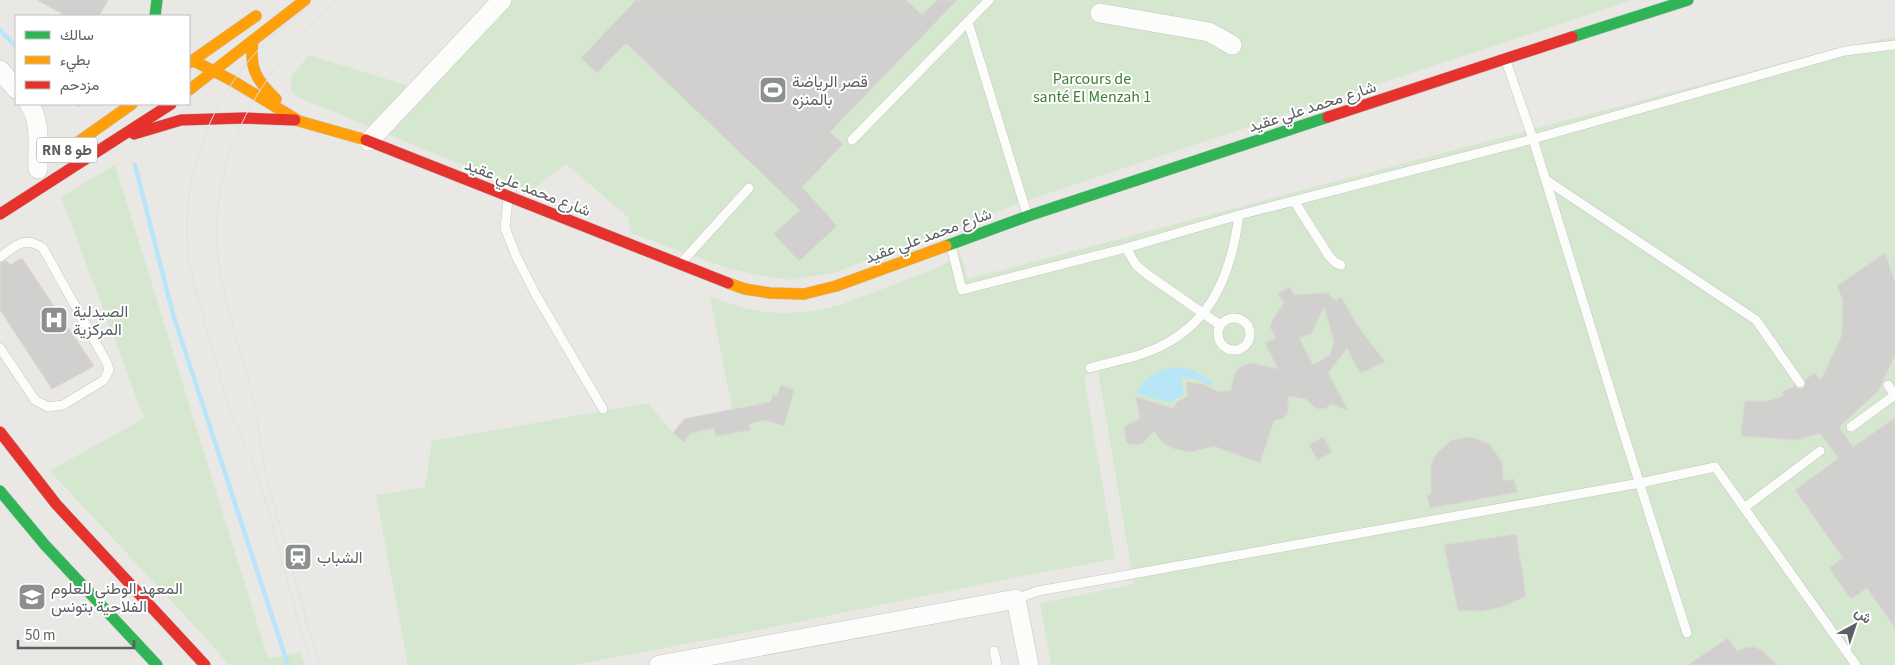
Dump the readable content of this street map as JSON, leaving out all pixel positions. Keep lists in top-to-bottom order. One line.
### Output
{"streets":{"main road":["شارع محمد علي عقيد","RN 8 طو"]},"parks":["Parcours de santé El Menzah 1"],"places":{"sports":["قصر الرياضة بالمنزه"],"hospital":["الصيدلية المركزية"],"station":["الشباب"],"school or university":["المعهد الوطني للعلوم الفلاحية بتونس"]},"legend":["سالك","بطيء","مزدحم"],"scale_bar":"50 m","north":"top right"}
